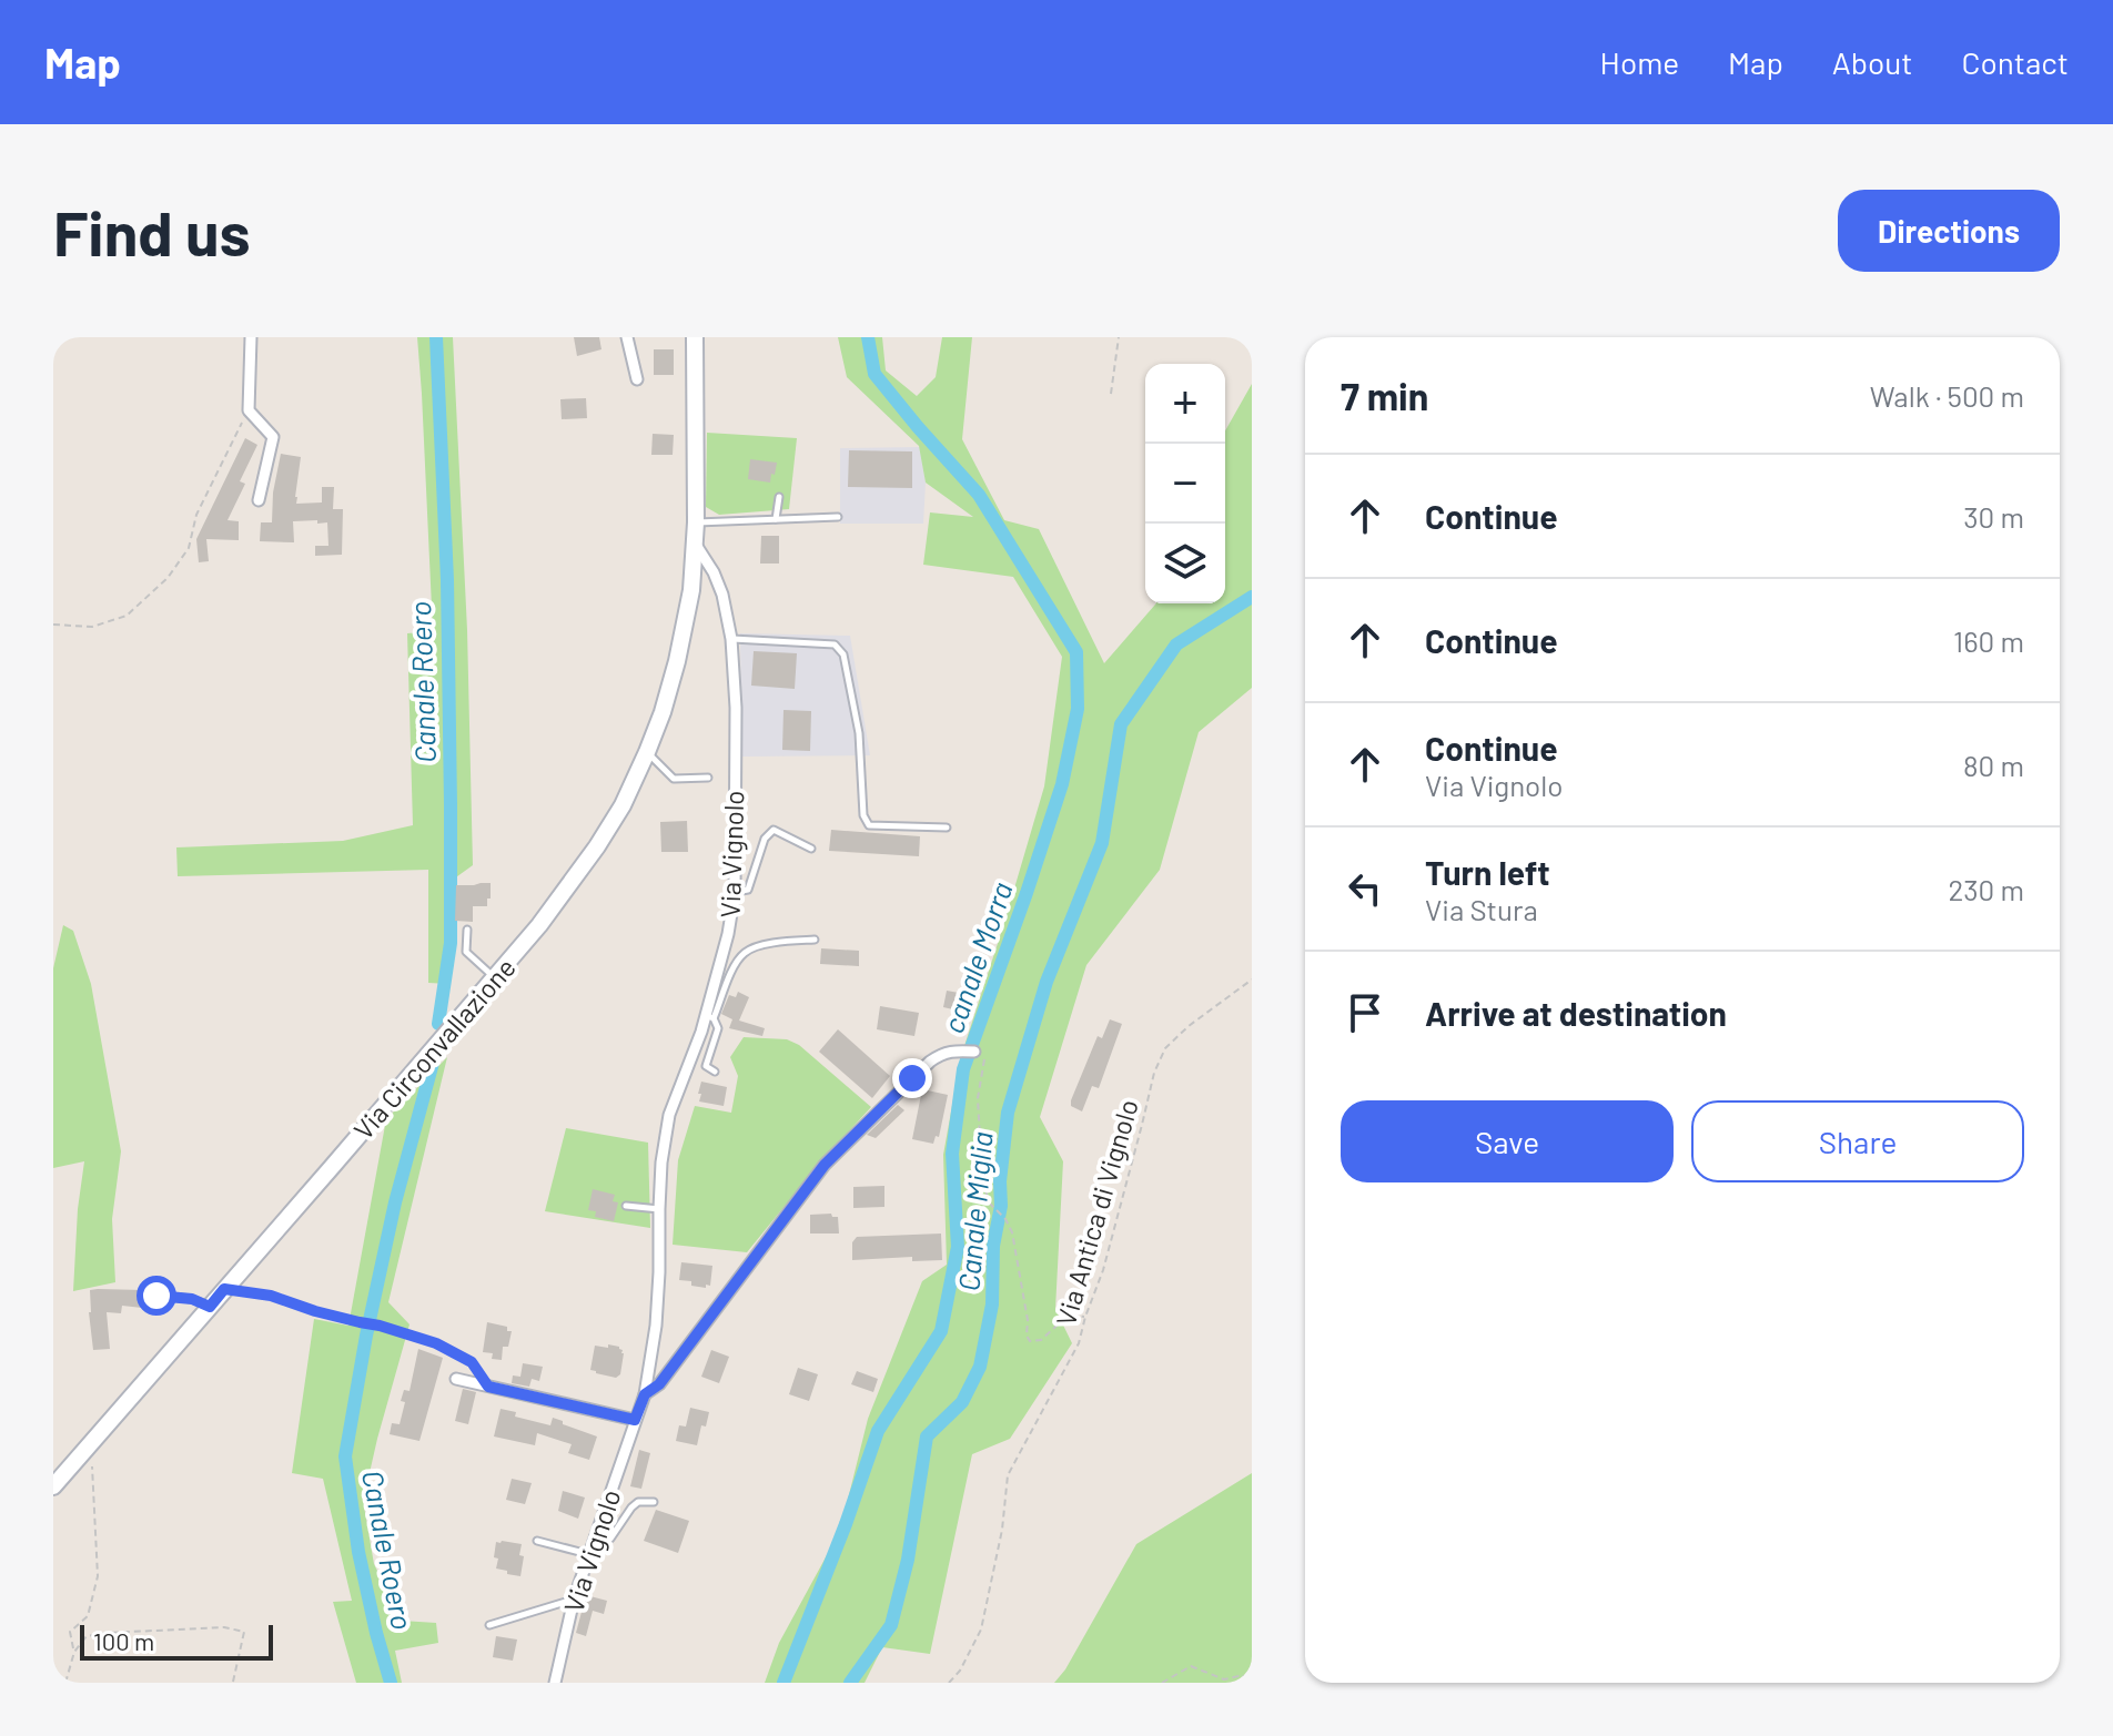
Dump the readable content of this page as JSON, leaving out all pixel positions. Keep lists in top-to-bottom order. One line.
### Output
{"streets":{"main road":["Via Vignolo","Via Circonvallazione"],"path":["Via Antica di Vignolo"]},"crossings":[["Via Vignolo","Via Circonvallazione"]],"water":["Canale Roero","canale Morra","Canale Miglia"],"scale_bar":"100 m","page":{"header":"Map","nav":["Home","Map","About","Contact"],"buttons":["Directions",["Save","Share"]],"title":"Find us","heading":["7 min","Walk · 500 m"],"map_buttons":["+","−"],"list":[["Continue","30 m"],["Continue","160 m"],["Continue","Via Vignolo","80 m"],["Turn left","Via Stura","230 m"],"Arrive at destination"],"scale":"100 m"}}
